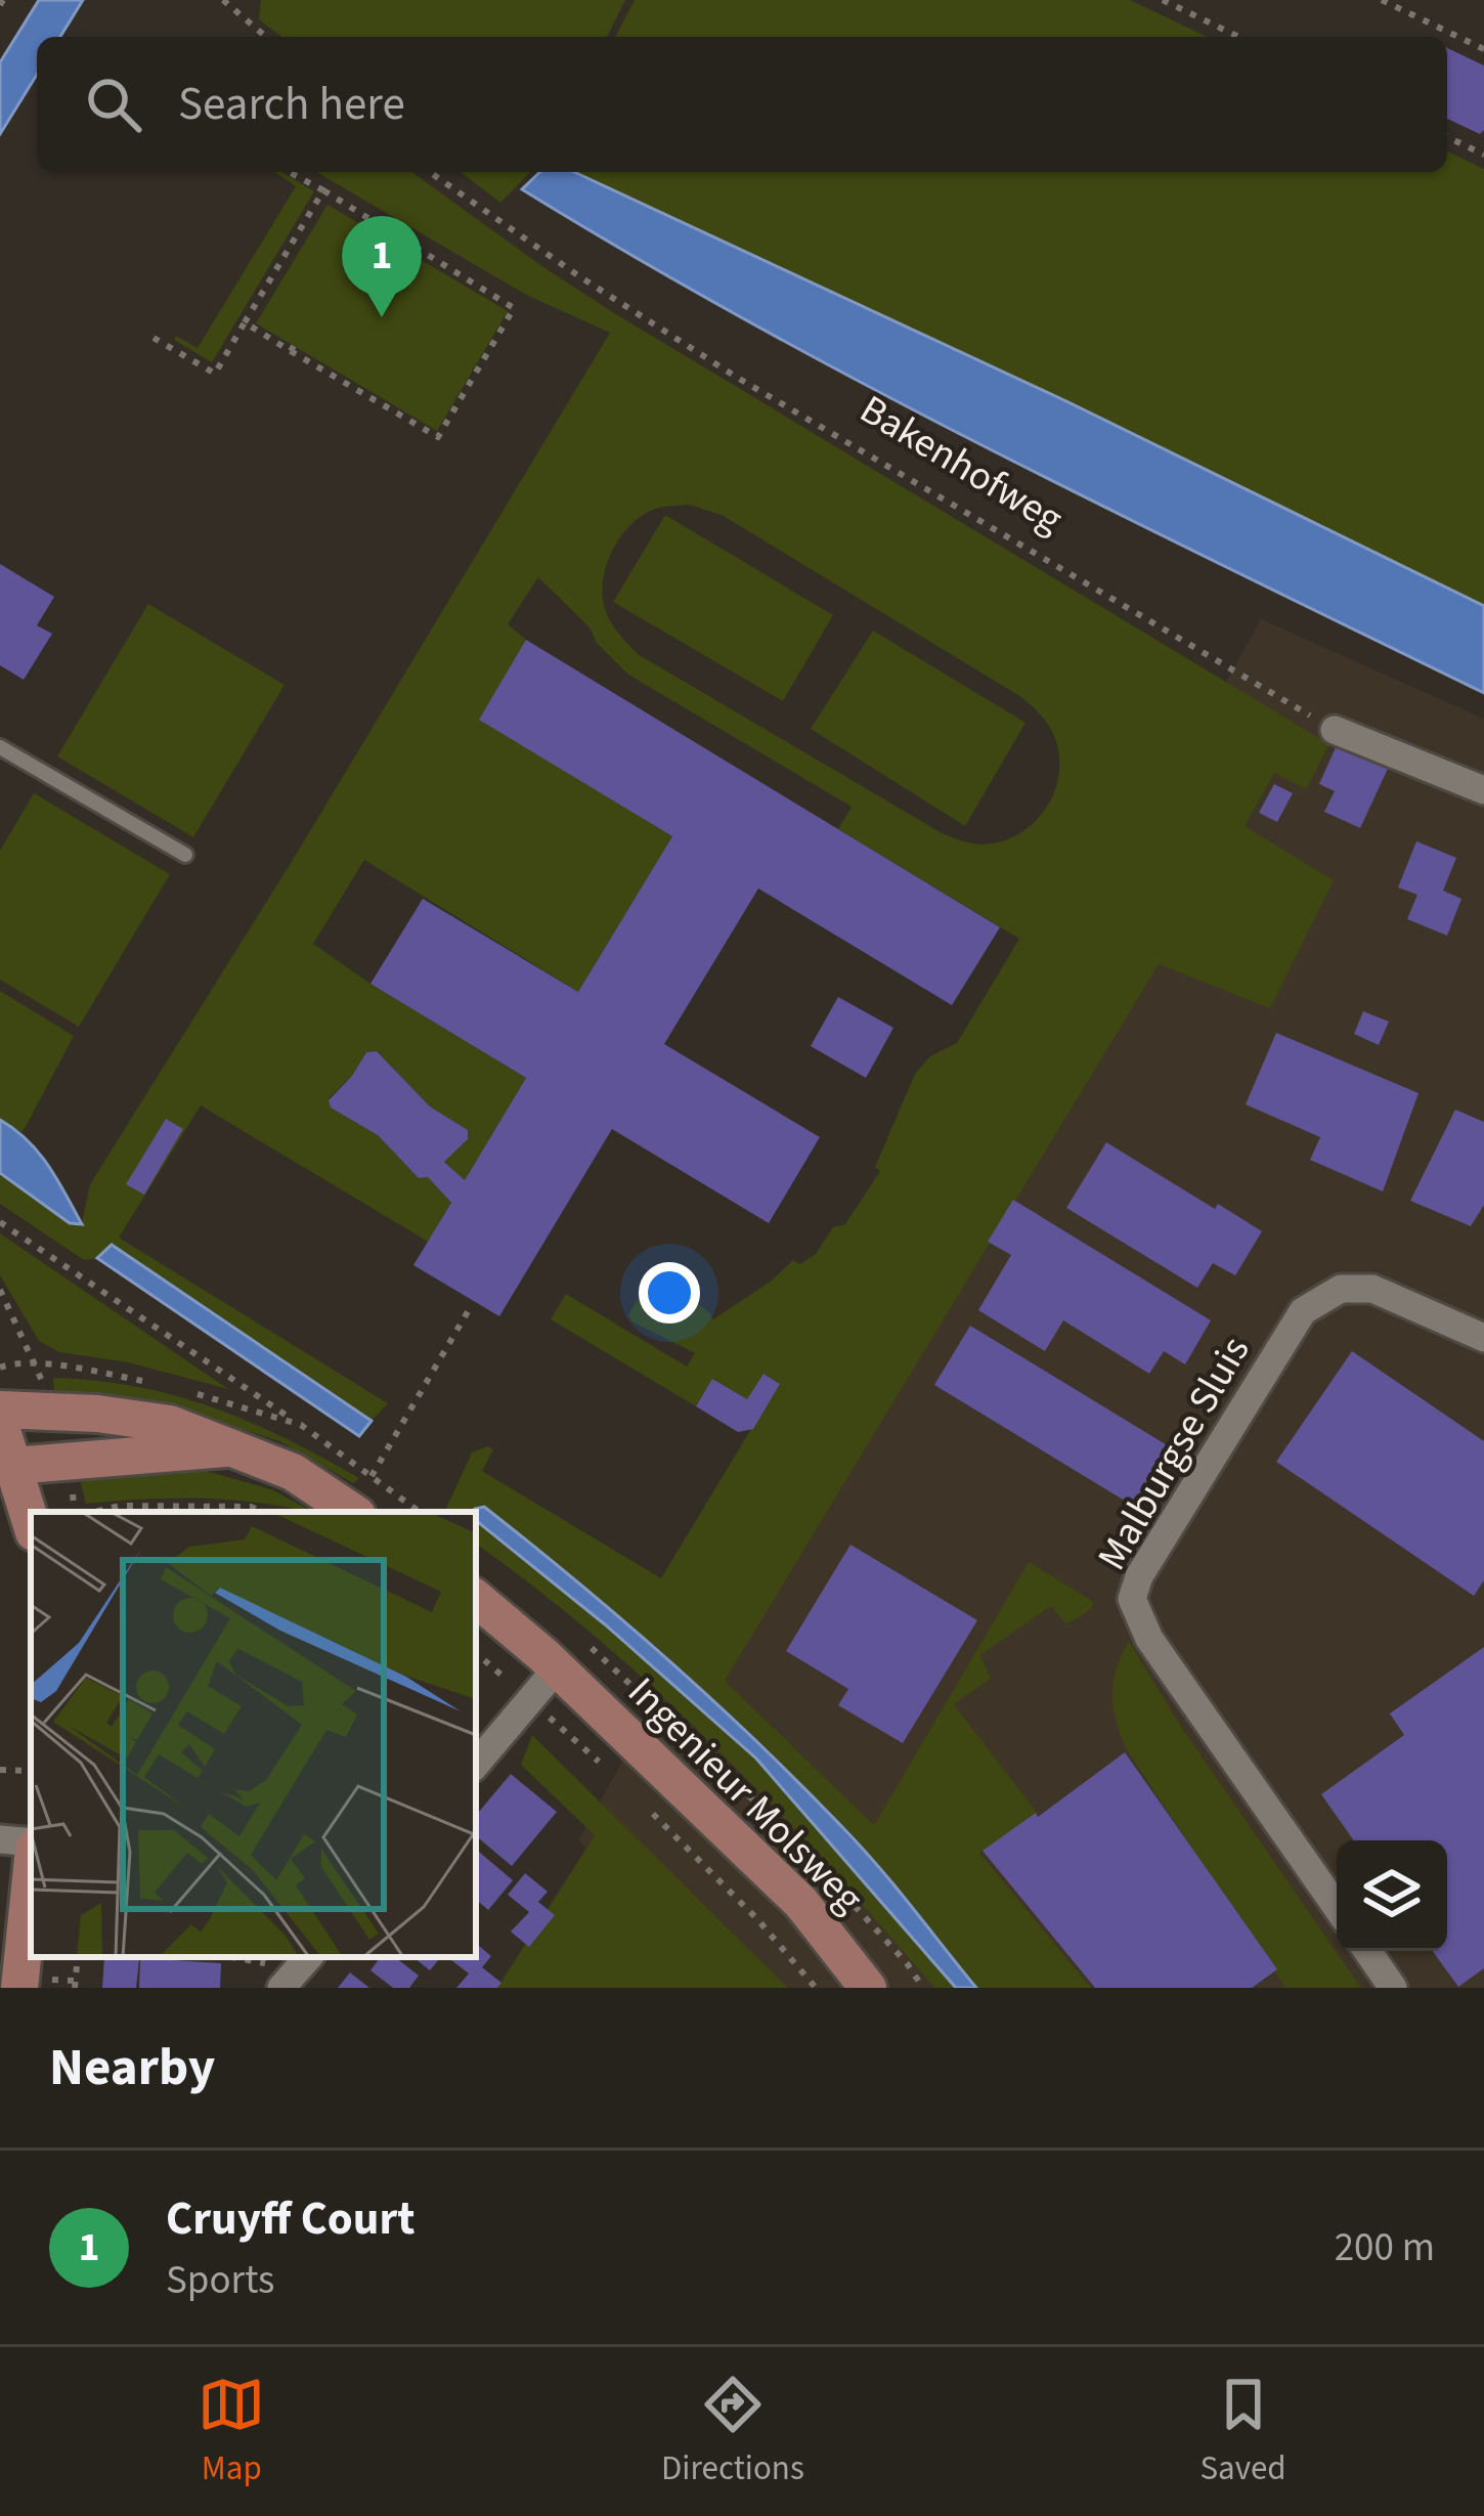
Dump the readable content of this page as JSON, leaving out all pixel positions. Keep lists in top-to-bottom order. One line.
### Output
{"streets":{"street":["Malburgse Sluis","Ingenieur Molsweg"],"path":["Bakenhofweg"]},"page":{"search":"Search here","pins":"1","heading":"Nearby","list":[{"mark":"1","name":"Cruyff Court","note":"Sports","value":"200 m"}],"nav":["Map","Directions","Saved"]}}
